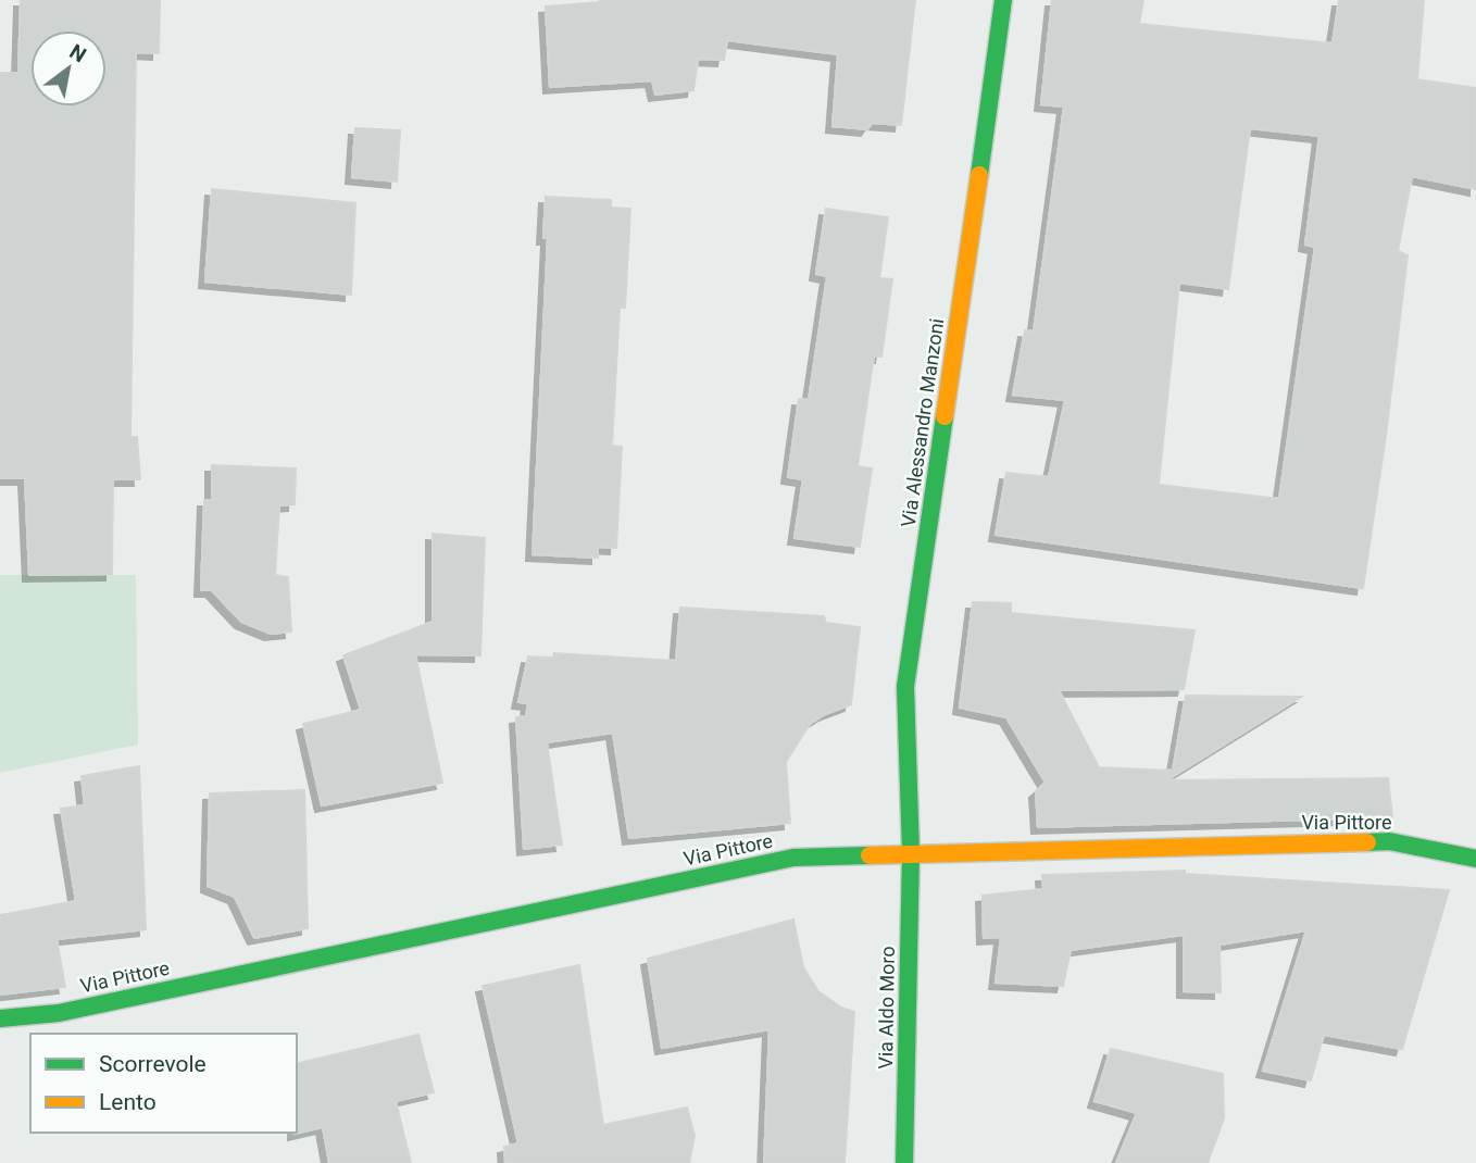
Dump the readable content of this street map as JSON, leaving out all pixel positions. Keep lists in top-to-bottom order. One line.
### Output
{"streets":{"street":["Via Alessandro Manzoni","Via Pittore","Via Aldo Moro"]},"crossings":[["Via Alessandro Manzoni","Via Pittore"],["Via Alessandro Manzoni","Via Aldo Moro"],["Via Pittore","Via Aldo Moro"]],"legend":["Scorrevole","Lento"],"north":"top right"}
